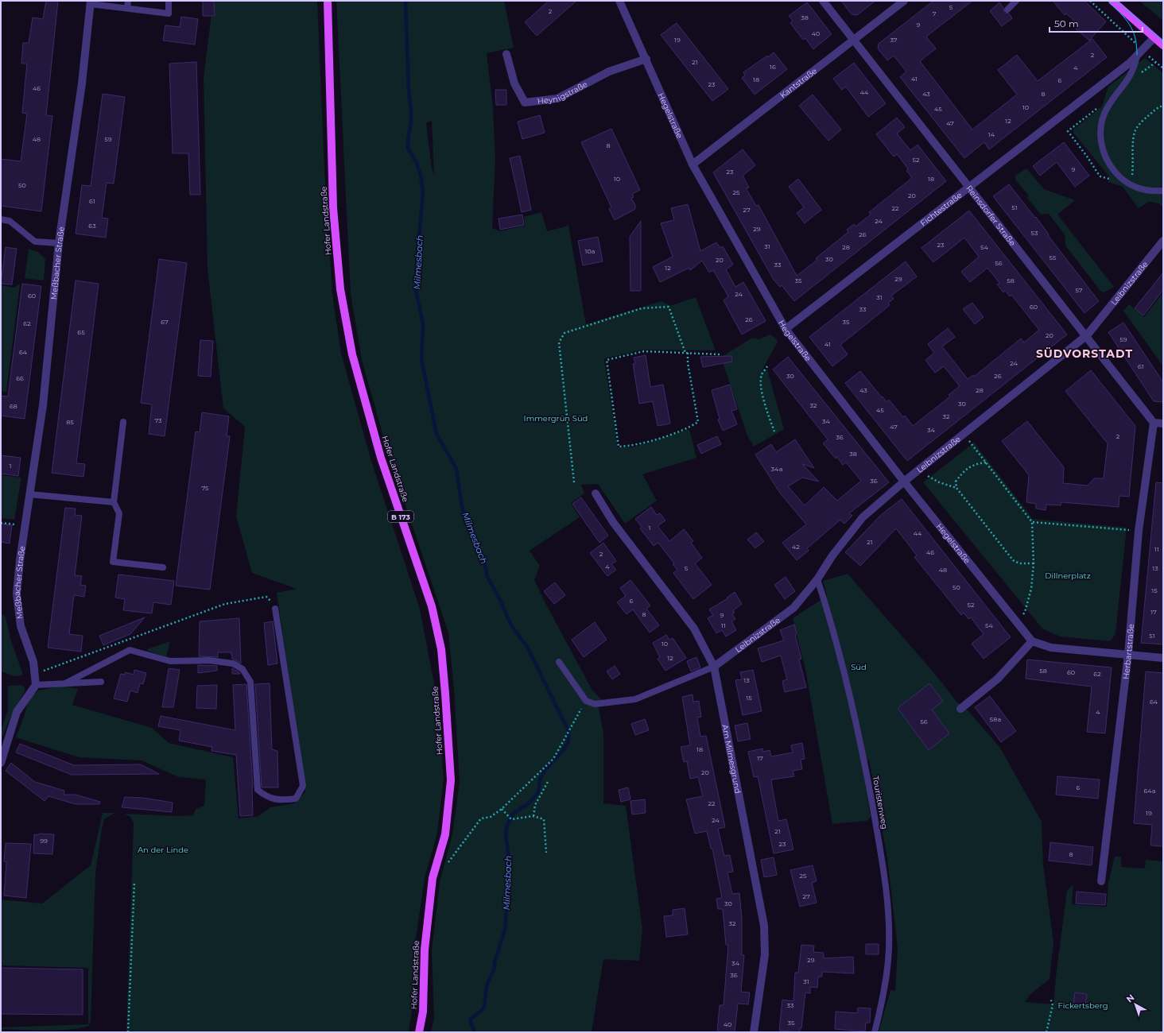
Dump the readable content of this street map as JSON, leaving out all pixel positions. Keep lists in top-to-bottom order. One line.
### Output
{"streets":{"main road":["Hofer Landstraße","B 173"],"street":["Kantstraße","Heynigstraße","Hegelstraße","Fichtestraße","Reinsdorfer Straße","Meßbacher Straße","Leibnizstraße","Herbartstraße","Am Milmesgrund"],"lane":["Touristenweg"]},"crossings":[["Kantstraße","Hegelstraße"],["Kantstraße","Reinsdorfer Straße"],["Heynigstraße","Hegelstraße"],["Hegelstraße","Fichtestraße"],["Hegelstraße","Leibnizstraße"],["Fichtestraße","Reinsdorfer Straße"],["Reinsdorfer Straße","Leibnizstraße"],["Reinsdorfer Straße","Herbartstraße"],["Leibnizstraße","Am Milmesgrund"],["Leibnizstraße","Touristenweg"]],"districts":["SÜDVORSTADT"],"water":["Milmesbach"],"parks":["Immergrün Süd","Dillnerplatz","Süd","An der Linde","Fickertsberg"],"house_numbers":["5","2","7","38","9","40","19","37","2","21","16","4","41","18","6","23","46","44","43","8","10","45","12","47","14","48","59","8","52","9","23","10","18","50","25","20","61","51","22","27","24","63","29","53","26","23","31","28","54","10a","55","30","20","56","33","12","29","35","58","57","24","60","31","60","33","26","67","35","62","65","20","59","41","64","24","61","30","26","66","43","28","30","32","68","45","32","73","34","85","47","34","2","36","38","1","34a","36","75","1","44","21","42","11","46","2","4","5","13","48","50","15","6","52","17","8","9","11","54","51","10","12","58","60","62","13","15","64","4","58a","56","18","17","20","6","64a","22","19","24","21","99","23","8","25","27","30","32","29","34","36","31","33","35","40"],"scale_bar":"50 m","north":"top left"}
